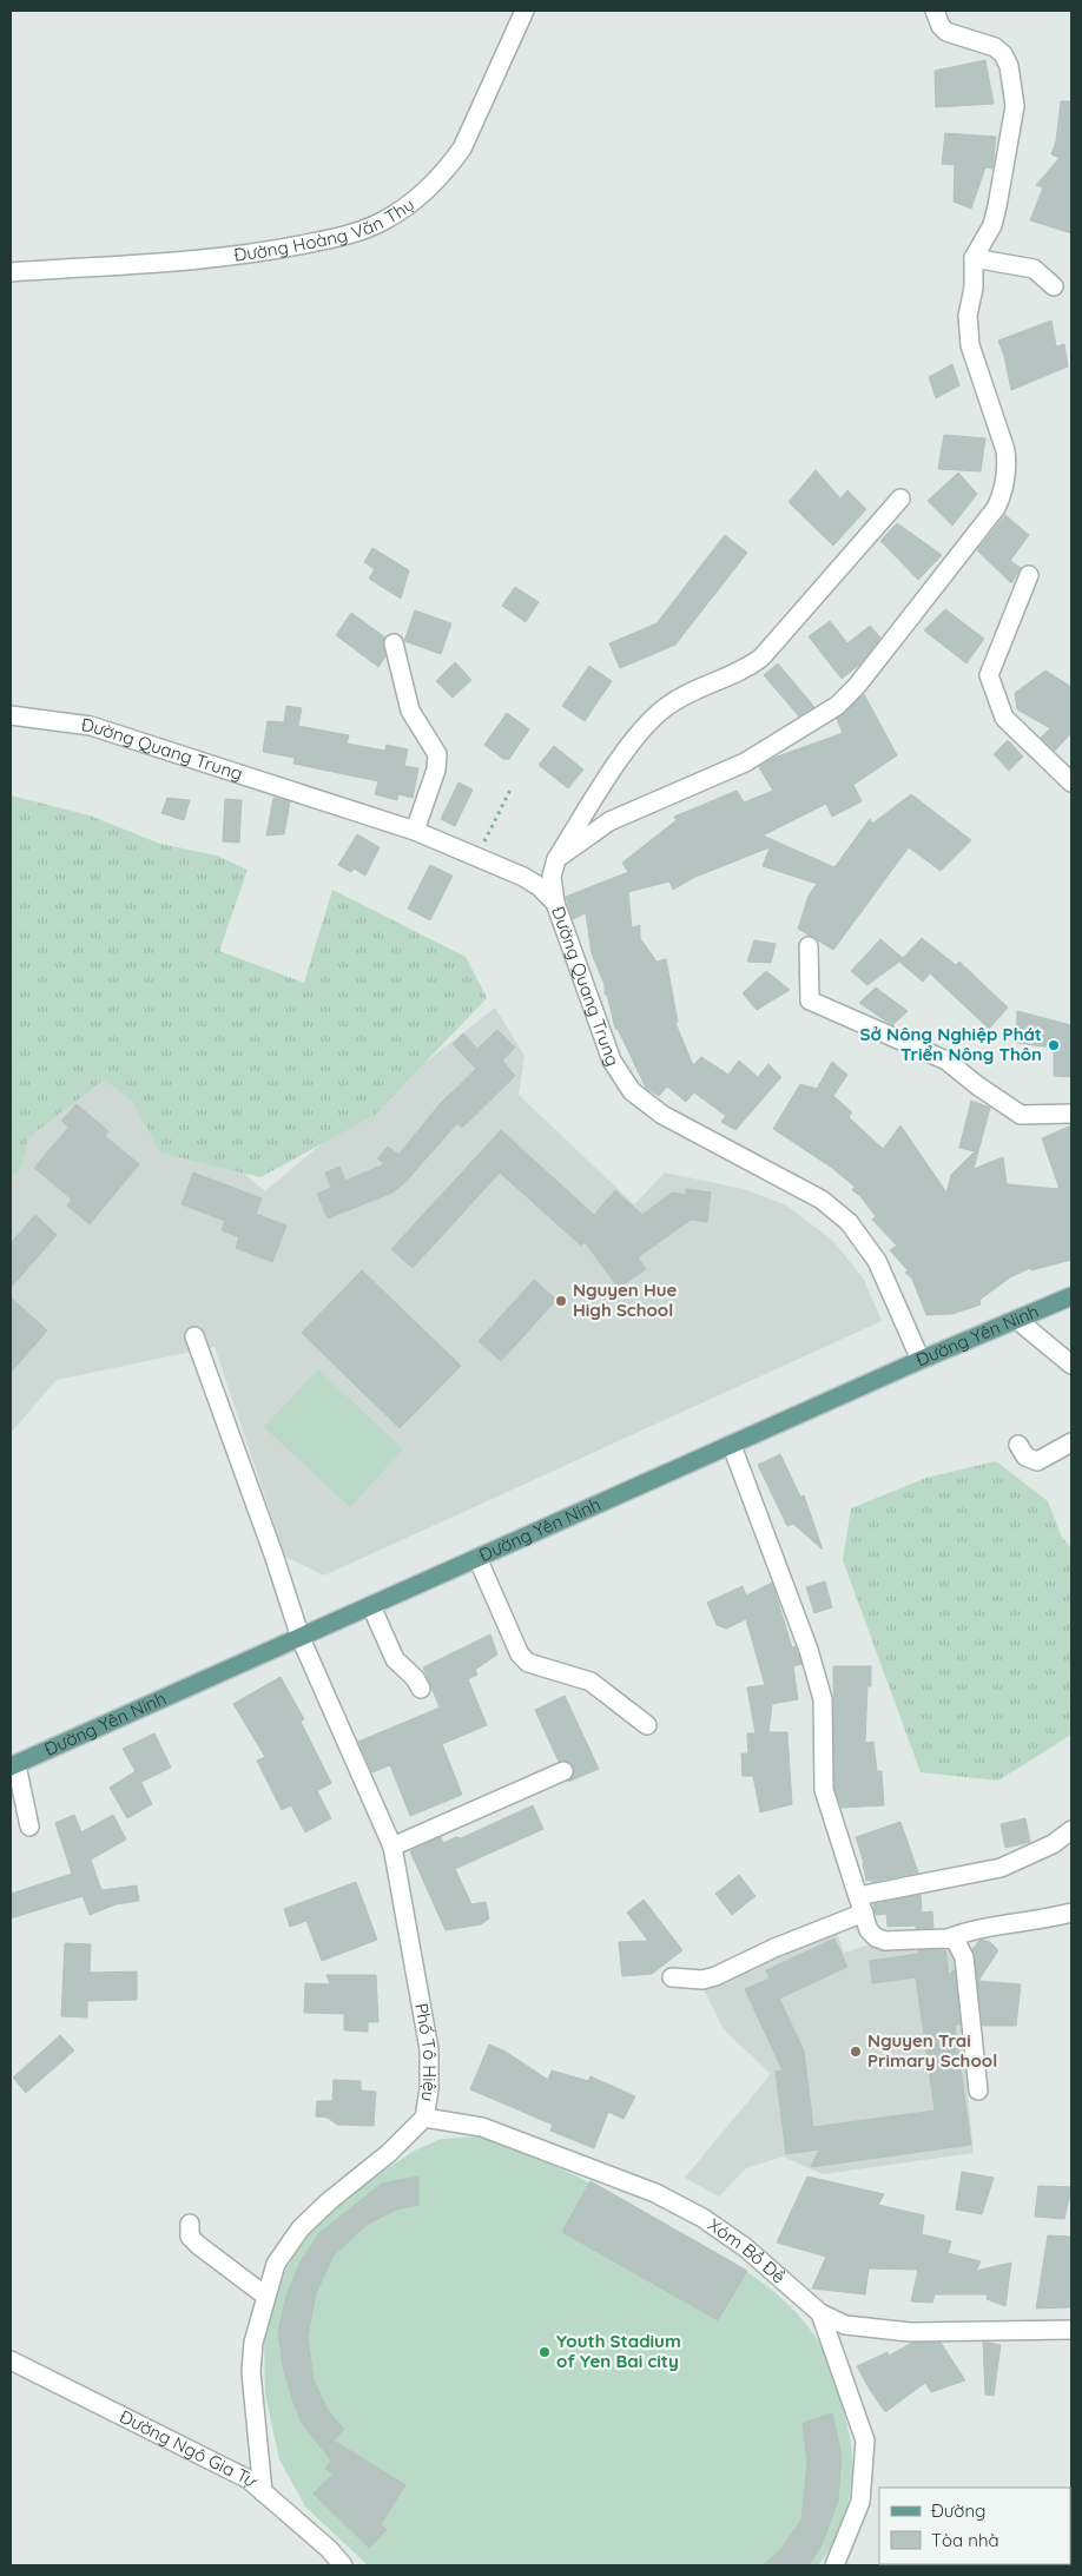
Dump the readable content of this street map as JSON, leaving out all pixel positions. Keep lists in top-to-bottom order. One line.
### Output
{"streets":{"main road":["Đường Yên Ninh"],"street":["Đường Hoàng Văn Thụ","Đường Quang Trung","Phố Tô Hiệu","Xóm Bồ Đề","Đường Ngô Gia Tự"]},"crossings":[["Đường Quang Trung","Đường Yên Ninh"],["Đường Yên Ninh","Phố Tô Hiệu"],["Phố Tô Hiệu","Xóm Bồ Đề"],["Phố Tô Hiệu","Đường Ngô Gia Tự"]],"places":["Sở Nông Nghiệp Phát Triển Nông Thôn","Nguyen Hue High School","Nguyen Trai Primary School","Youth Stadium of Yen Bai city"],"legend":["Đường","Tòa nhà"]}
